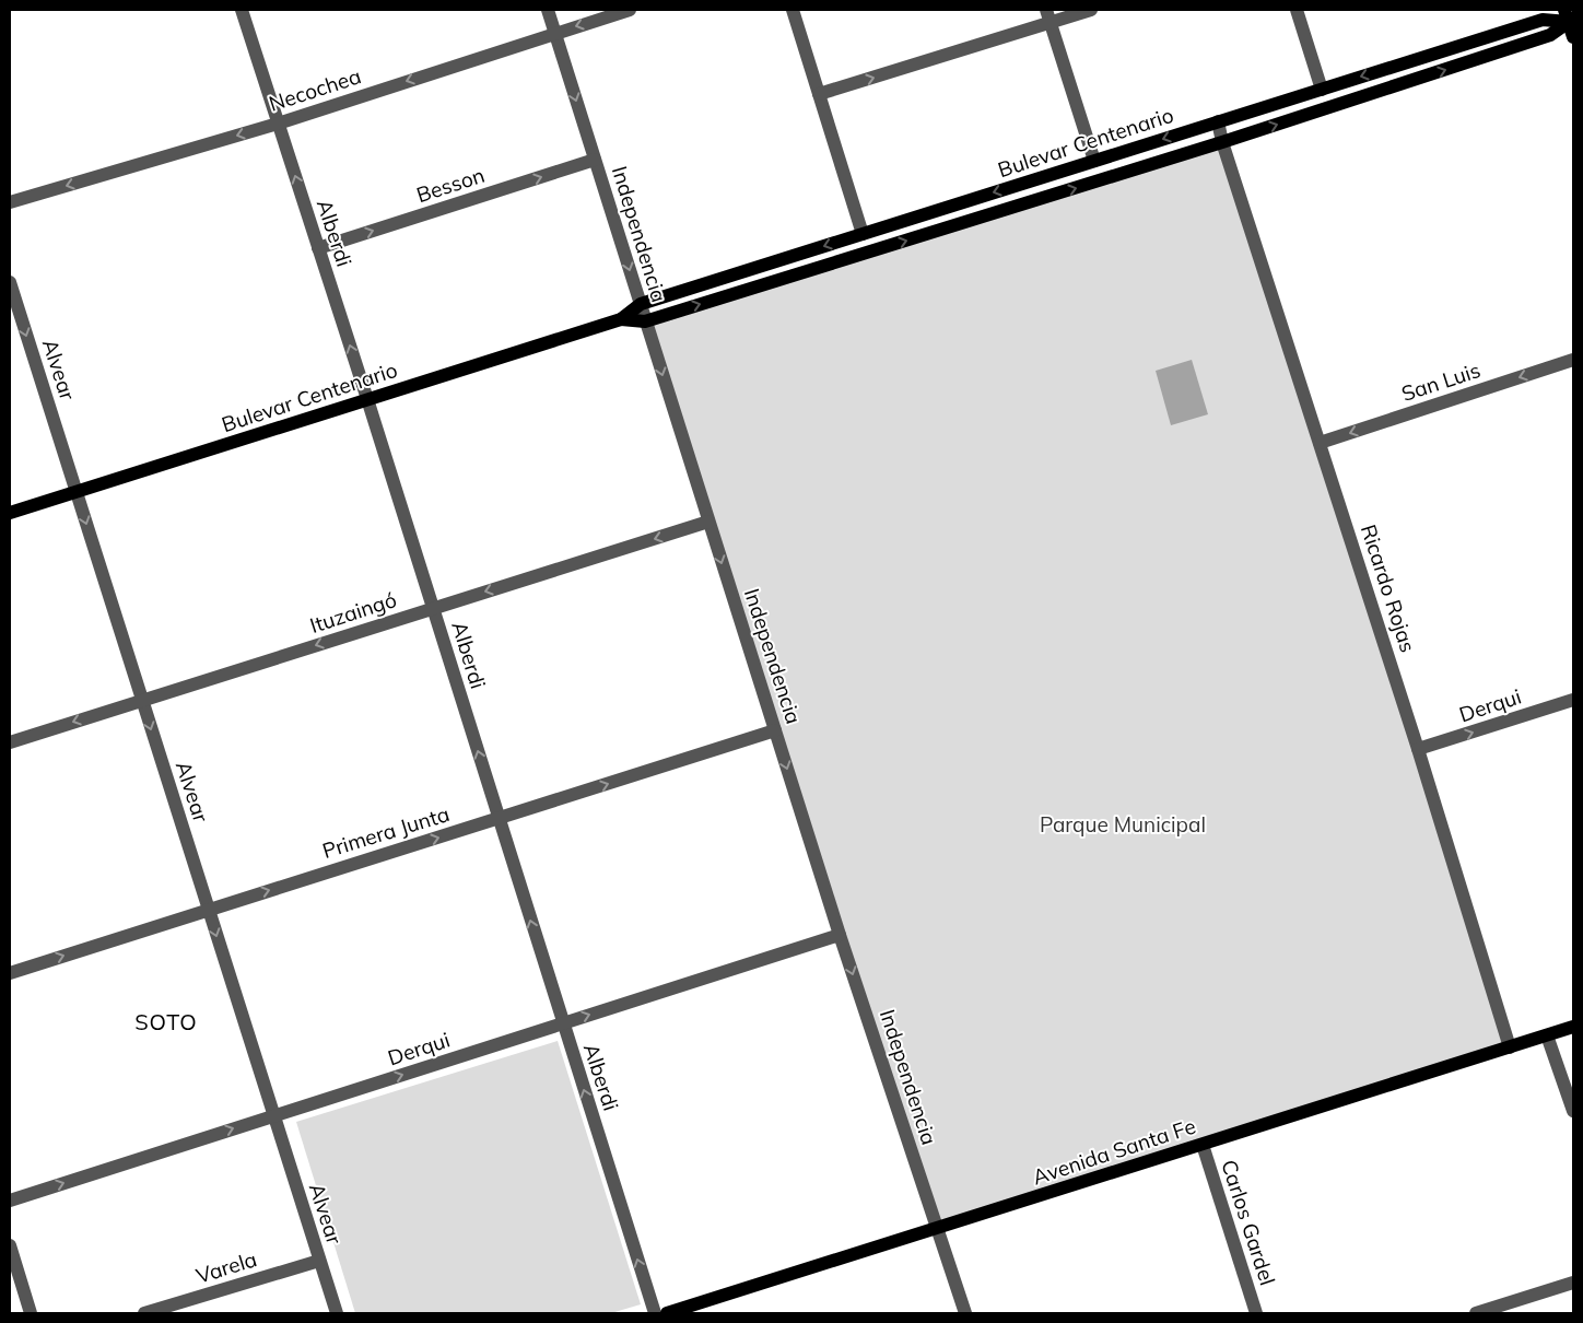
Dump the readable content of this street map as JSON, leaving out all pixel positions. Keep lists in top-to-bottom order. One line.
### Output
{"streets":{"main road":["Bulevar Centenario","Avenida Santa Fe"],"street":["Necochea","Besson","Alberdi","Independencia","Alvear","San Luis","Ricardo Rojas","Ituzaingó","Derqui","Primera Junta","Carlos Gardel","Varela"]},"crossings":[["Necochea","Alberdi"],["Necochea","Independencia"],["Bulevar Centenario","Alberdi"],["Bulevar Centenario","Independencia"],["Bulevar Centenario","Alvear"],["Bulevar Centenario","Ricardo Rojas"],["Besson","Alberdi"],["Besson","Independencia"],["Alberdi","Ituzaingó"],["Alberdi","Derqui"],["Alberdi","Primera Junta"],["Independencia","Ituzaingó"],["Independencia","Derqui"],["Independencia","Primera Junta"],["Independencia","Avenida Santa Fe"],["Alvear","Ituzaingó"],["Alvear","Derqui"],["Alvear","Primera Junta"],["Alvear","Varela"],["San Luis","Ricardo Rojas"],["Ricardo Rojas","Derqui"],["Ricardo Rojas","Avenida Santa Fe"],["Avenida Santa Fe","Carlos Gardel"]],"one_way":["Necochea","Besson","Alberdi","Independencia","Alvear","San Luis","Ituzaingó","Derqui","Primera Junta"],"districts":["SOTO"],"parks":["Parque Municipal"]}
